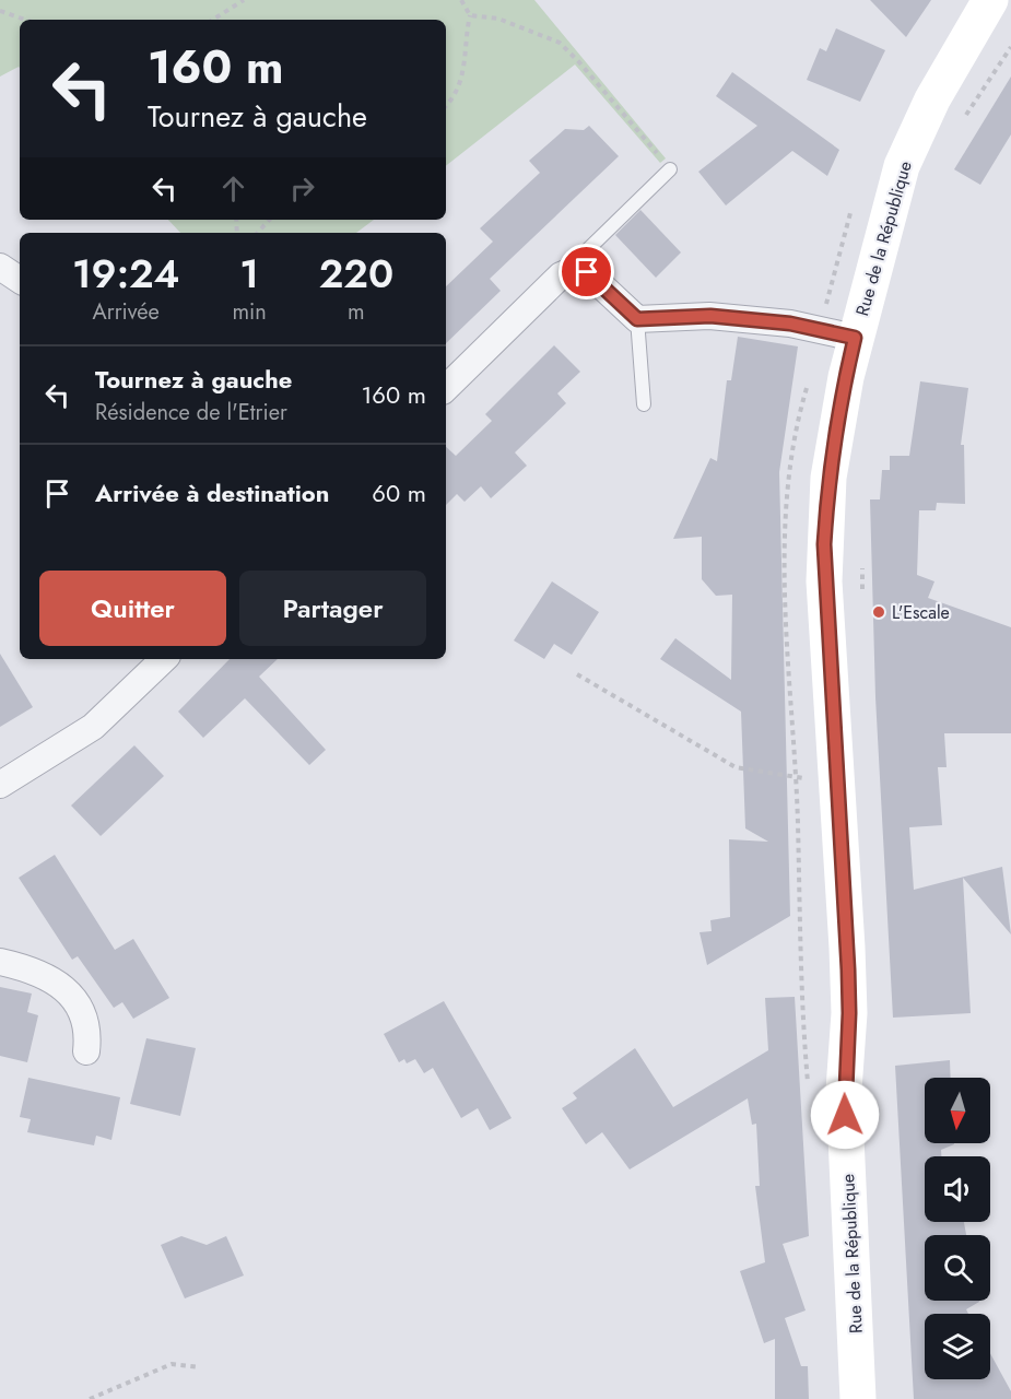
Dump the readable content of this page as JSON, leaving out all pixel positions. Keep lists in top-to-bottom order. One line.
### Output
{"streets":{"main road":["Rue de la République"]},"places":["L'Escale"],"north":"bottom","page":{"turn":["160 m","Tournez à gauche"],"eta":["19:24","Arrivée","1","min","220","m"],"list":[{"name":"Tournez à gauche","note":"Résidence de l'Etrier","value":"160 m"},{"name":"Arrivée à destination","value":"60 m"}],"buttons":["Quitter","Partager"]}}
